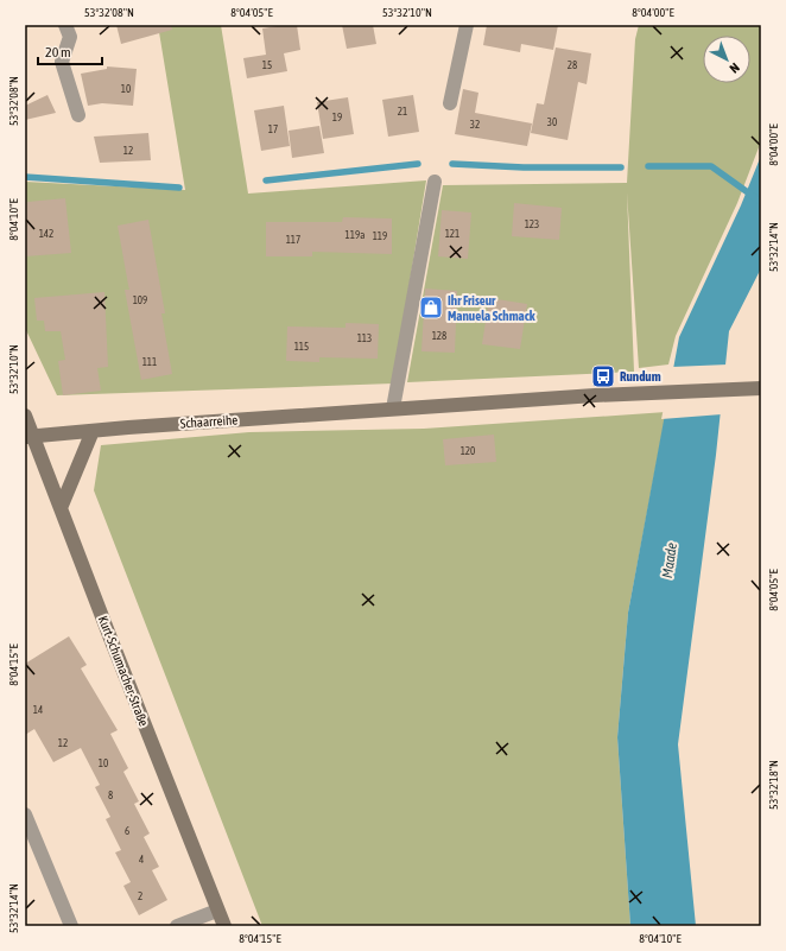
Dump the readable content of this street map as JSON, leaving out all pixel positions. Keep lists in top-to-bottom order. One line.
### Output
{"streets":{"main road":["Schaarreihe","Kurt-Schumacher-Straße"]},"crossings":[["Schaarreihe","Kurt-Schumacher-Straße"]],"water":["Maade"],"places":{"shop":["Ihr Friseur Manuela Schmack"],"bus stop":["Rundum"]},"house_numbers":["15","28","10","21","19","30","32","17","12","123","142","121","119a","119","117","109","128","113","115","111","120","14","12","10","8","6","4","2"],"scale_bar":"20 m","north":"bottom right","coordinates":["53°32'08\"N","8°04'05\"E","53°32'10\"N","8°04'00\"E","8°04'10\"E","53°32'14\"N","8°04'15\"E","53°32'18\"N"]}
